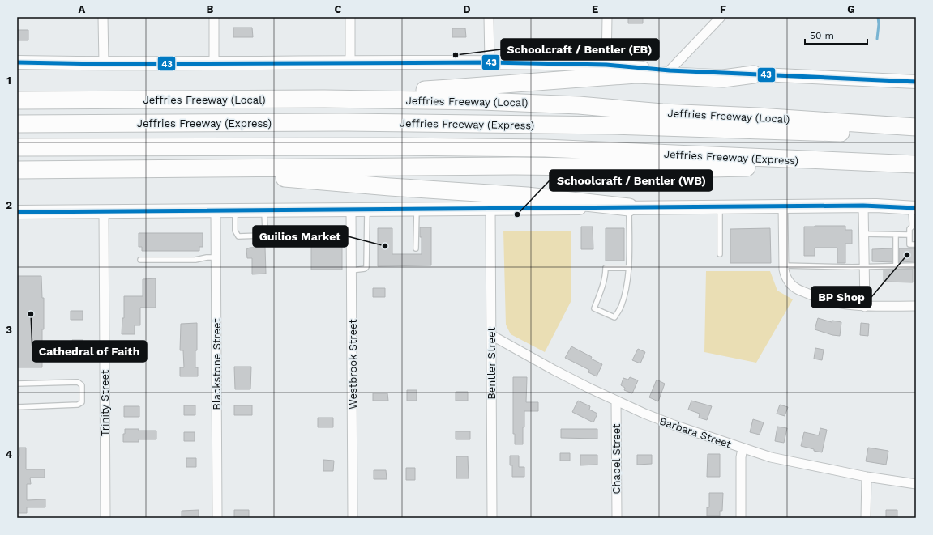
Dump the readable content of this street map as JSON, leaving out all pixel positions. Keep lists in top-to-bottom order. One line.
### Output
{"streets":{"highway":["Jeffries Freeway (Local)","Jeffries Freeway (Express)"],"street":["Bentler Street","Blackstone Street","Westbrook Street","Trinity Street","Barbara Street","Chapel Street"]},"crossings":[["Bentler Street","Barbara Street"],["Barbara Street","Chapel Street"]],"places":["Schoolcraft / Bentler (EB)","Schoolcraft / Bentler (WB)","Guilios Market","BP Shop","Cathedral of Faith"],"lines":["transit line 43"],"scale_bar":"50 m","grid":{"columns":["A","B","C","D","E","F","G"],"rows":["1","2","3","4"]}}
